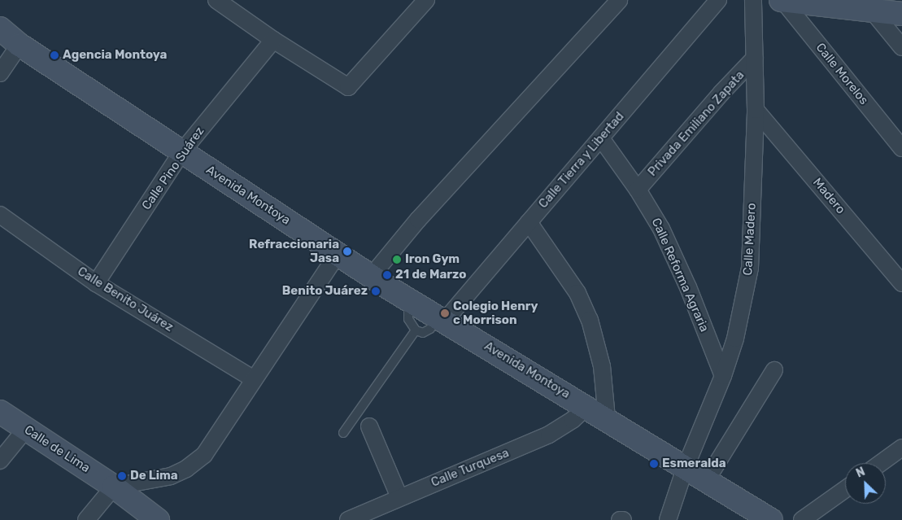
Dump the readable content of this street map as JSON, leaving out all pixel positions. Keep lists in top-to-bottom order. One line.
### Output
{"streets":{"main road":["Avenida Montoya","Calle de Lima"],"street":["Calle Morelos","Privada Emiliano Zapata","Calle Tierra y Libertad","Calle Pino Suárez","Madero","Calle Madero","Calle Reforma Agraria","Calle Benito Juárez","Calle Turquesa"]},"crossings":[["Privada Emiliano Zapata","Calle Madero"],["Privada Emiliano Zapata","Calle Reforma Agraria"],["Calle Tierra y Libertad","Avenida Montoya"],["Calle Tierra y Libertad","Calle Reforma Agraria"],["Calle Pino Suárez","Avenida Montoya"],["Calle Pino Suárez","Calle Benito Juárez"],["Avenida Montoya","Calle Madero"],["Avenida Montoya","Calle Turquesa"],["Madero","Calle Madero"],["Calle Madero","Calle Reforma Agraria"]],"places":["Agencia Montoya","Refraccionaria Jasa","Iron Gym","21 de Marzo","Benito Juárez","Colegio Henry c Morrison","Esmeralda","De Lima"],"north":"top left"}
